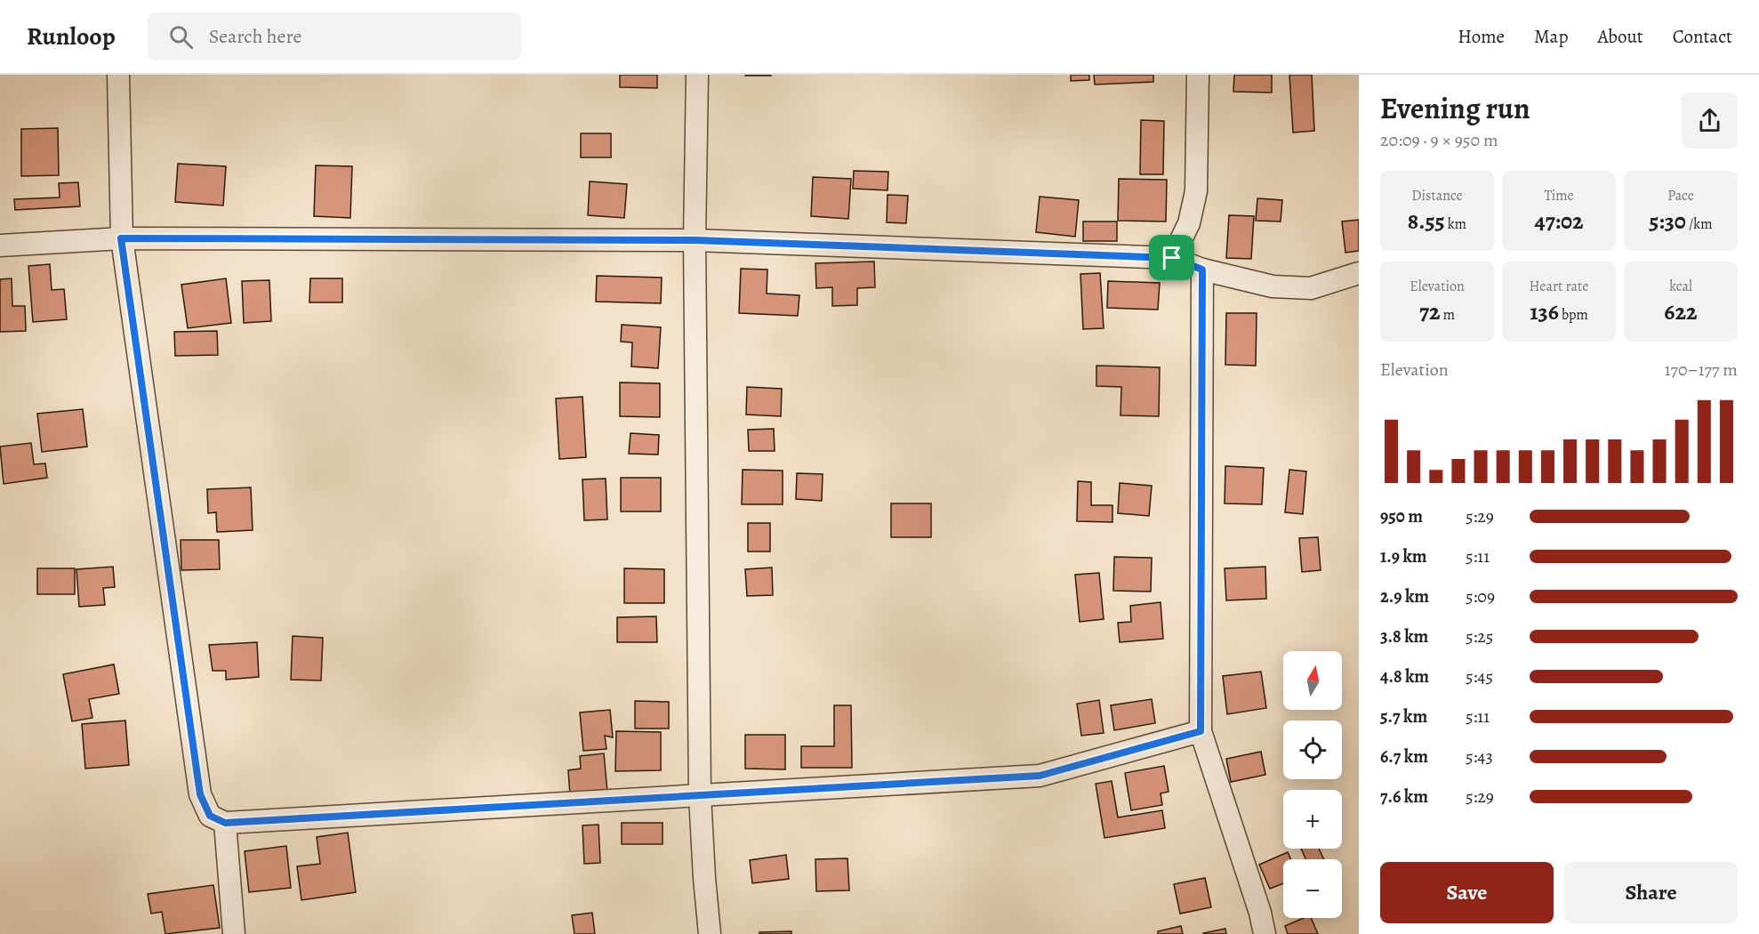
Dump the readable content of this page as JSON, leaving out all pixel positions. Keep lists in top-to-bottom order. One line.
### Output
{"north":"top","page":{"header":"Runloop","search":"Search here","nav":["Home","Map","About","Contact"],"heading":["Evening run","20:09 · 9 × 950 m"],"stats":[["Distance","8.55 km"],["Time","47:02"],["Pace","5:30 /km"],["Elevation","72 m"],["Heart rate","136 bpm"],["kcal","622"]],"chart":["Elevation","170–177 m"],"list":[{"name":"950 m","note":"5:29"},{"name":"1.9 km","note":"5:11"},{"name":"2.9 km","note":"5:09"},{"name":"3.8 km","note":"5:25"},{"name":"4.8 km","note":"5:45"},{"name":"5.7 km","note":"5:11"},{"name":"6.7 km","note":"5:43"},{"name":"7.6 km","note":"5:29"}],"map_buttons":["+","−"],"buttons":["Save","Share"]}}
